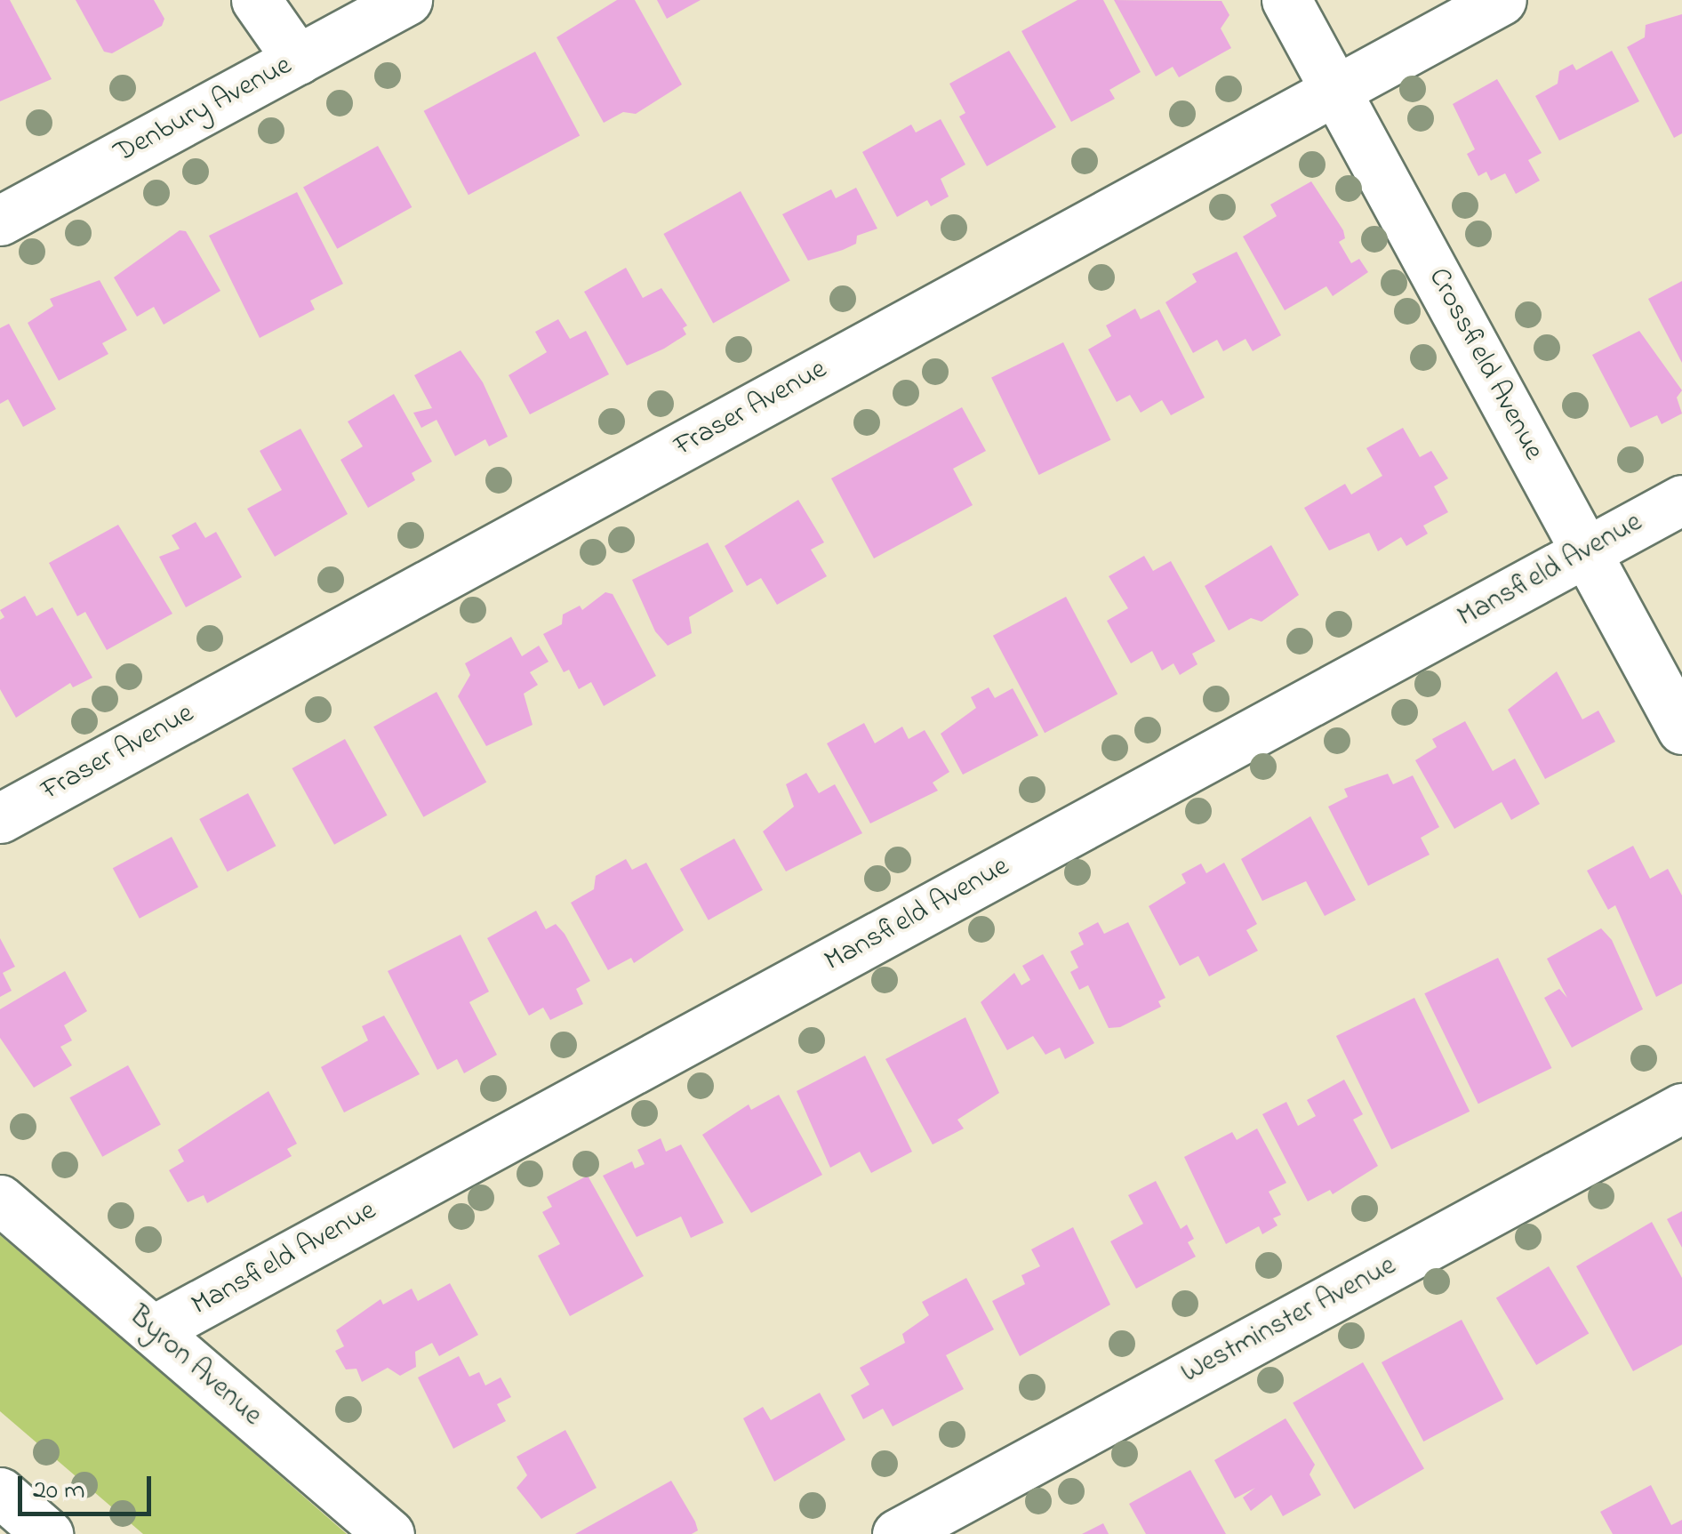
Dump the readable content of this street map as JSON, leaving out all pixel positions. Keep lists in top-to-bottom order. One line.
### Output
{"streets":{"street":["Denbury Avenue","Crossfield Avenue","Fraser Avenue","Mansfield Avenue","Westminster Avenue","Byron Avenue"]},"crossings":[["Crossfield Avenue","Fraser Avenue"],["Crossfield Avenue","Mansfield Avenue"],["Mansfield Avenue","Byron Avenue"]],"scale_bar":"20 m"}
